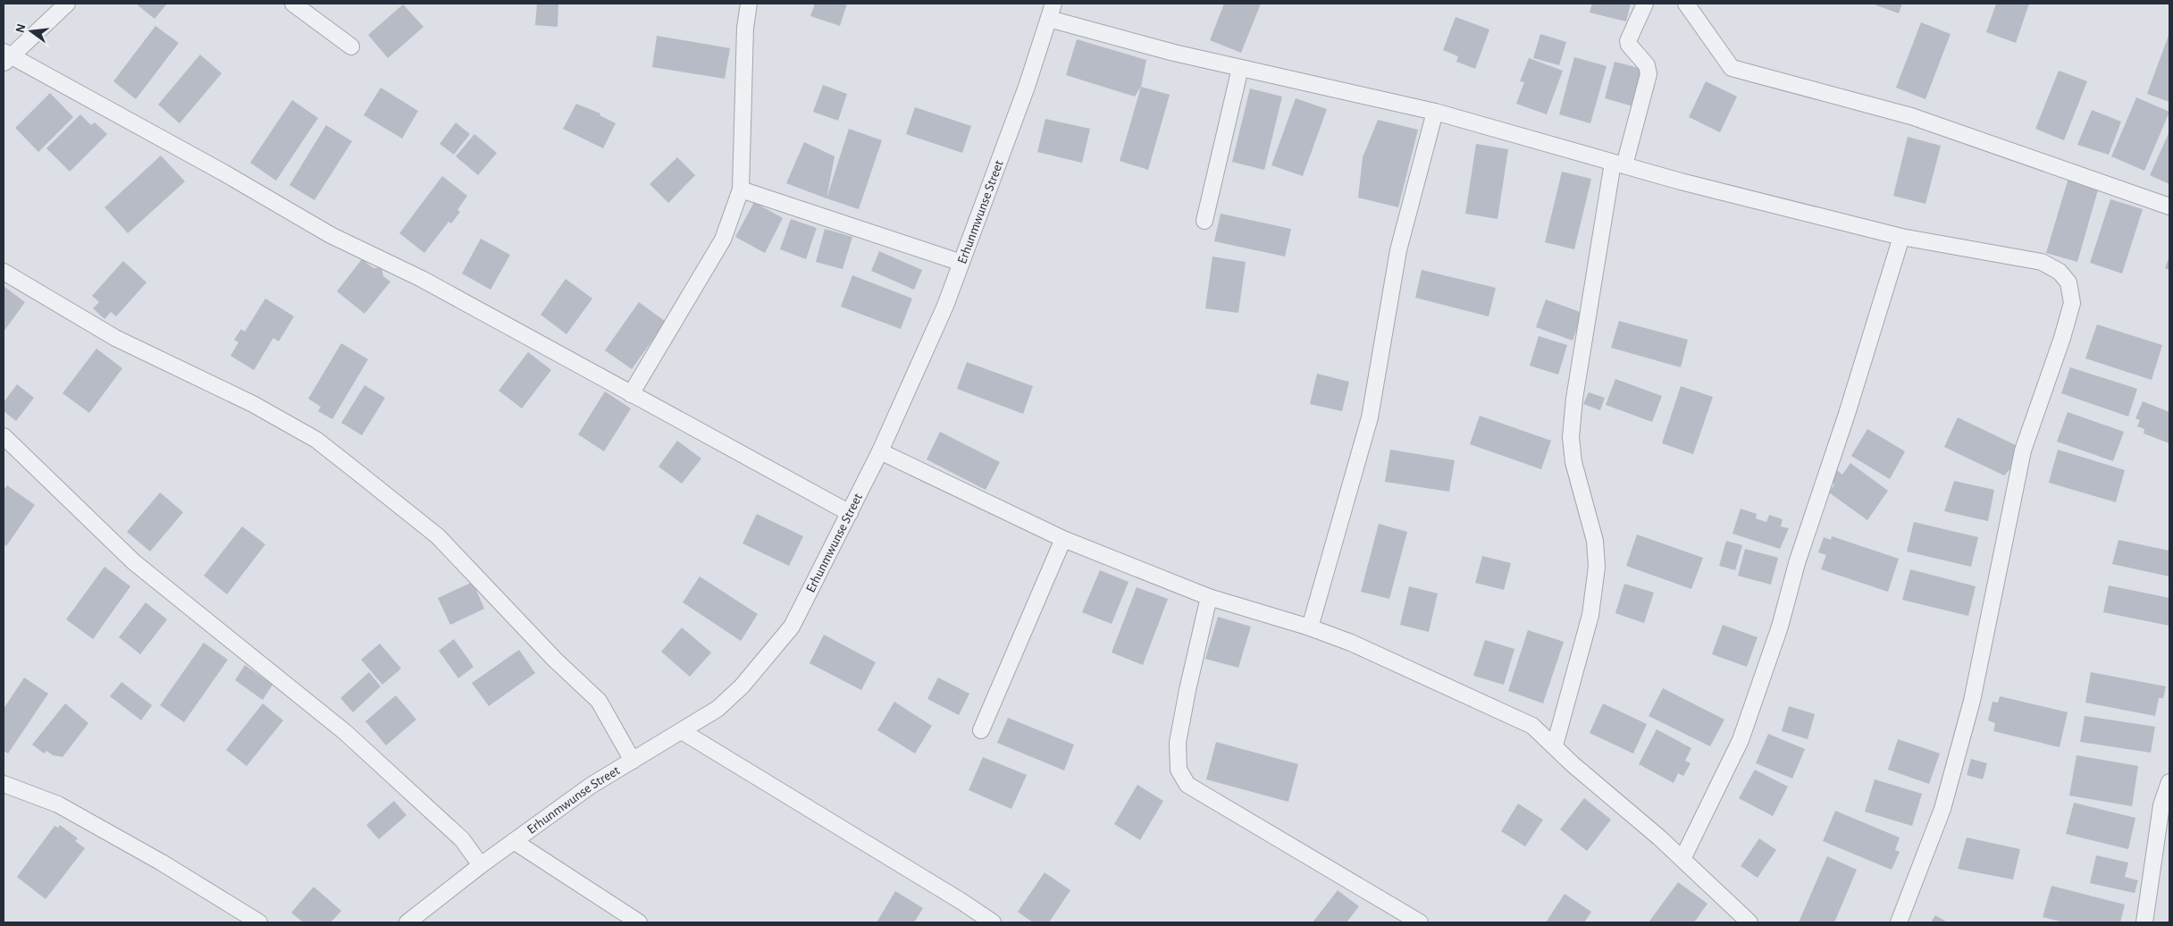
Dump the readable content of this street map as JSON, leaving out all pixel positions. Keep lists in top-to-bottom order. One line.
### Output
{"streets":{"street":["Erhunmwunse Street"]},"north":"left"}
